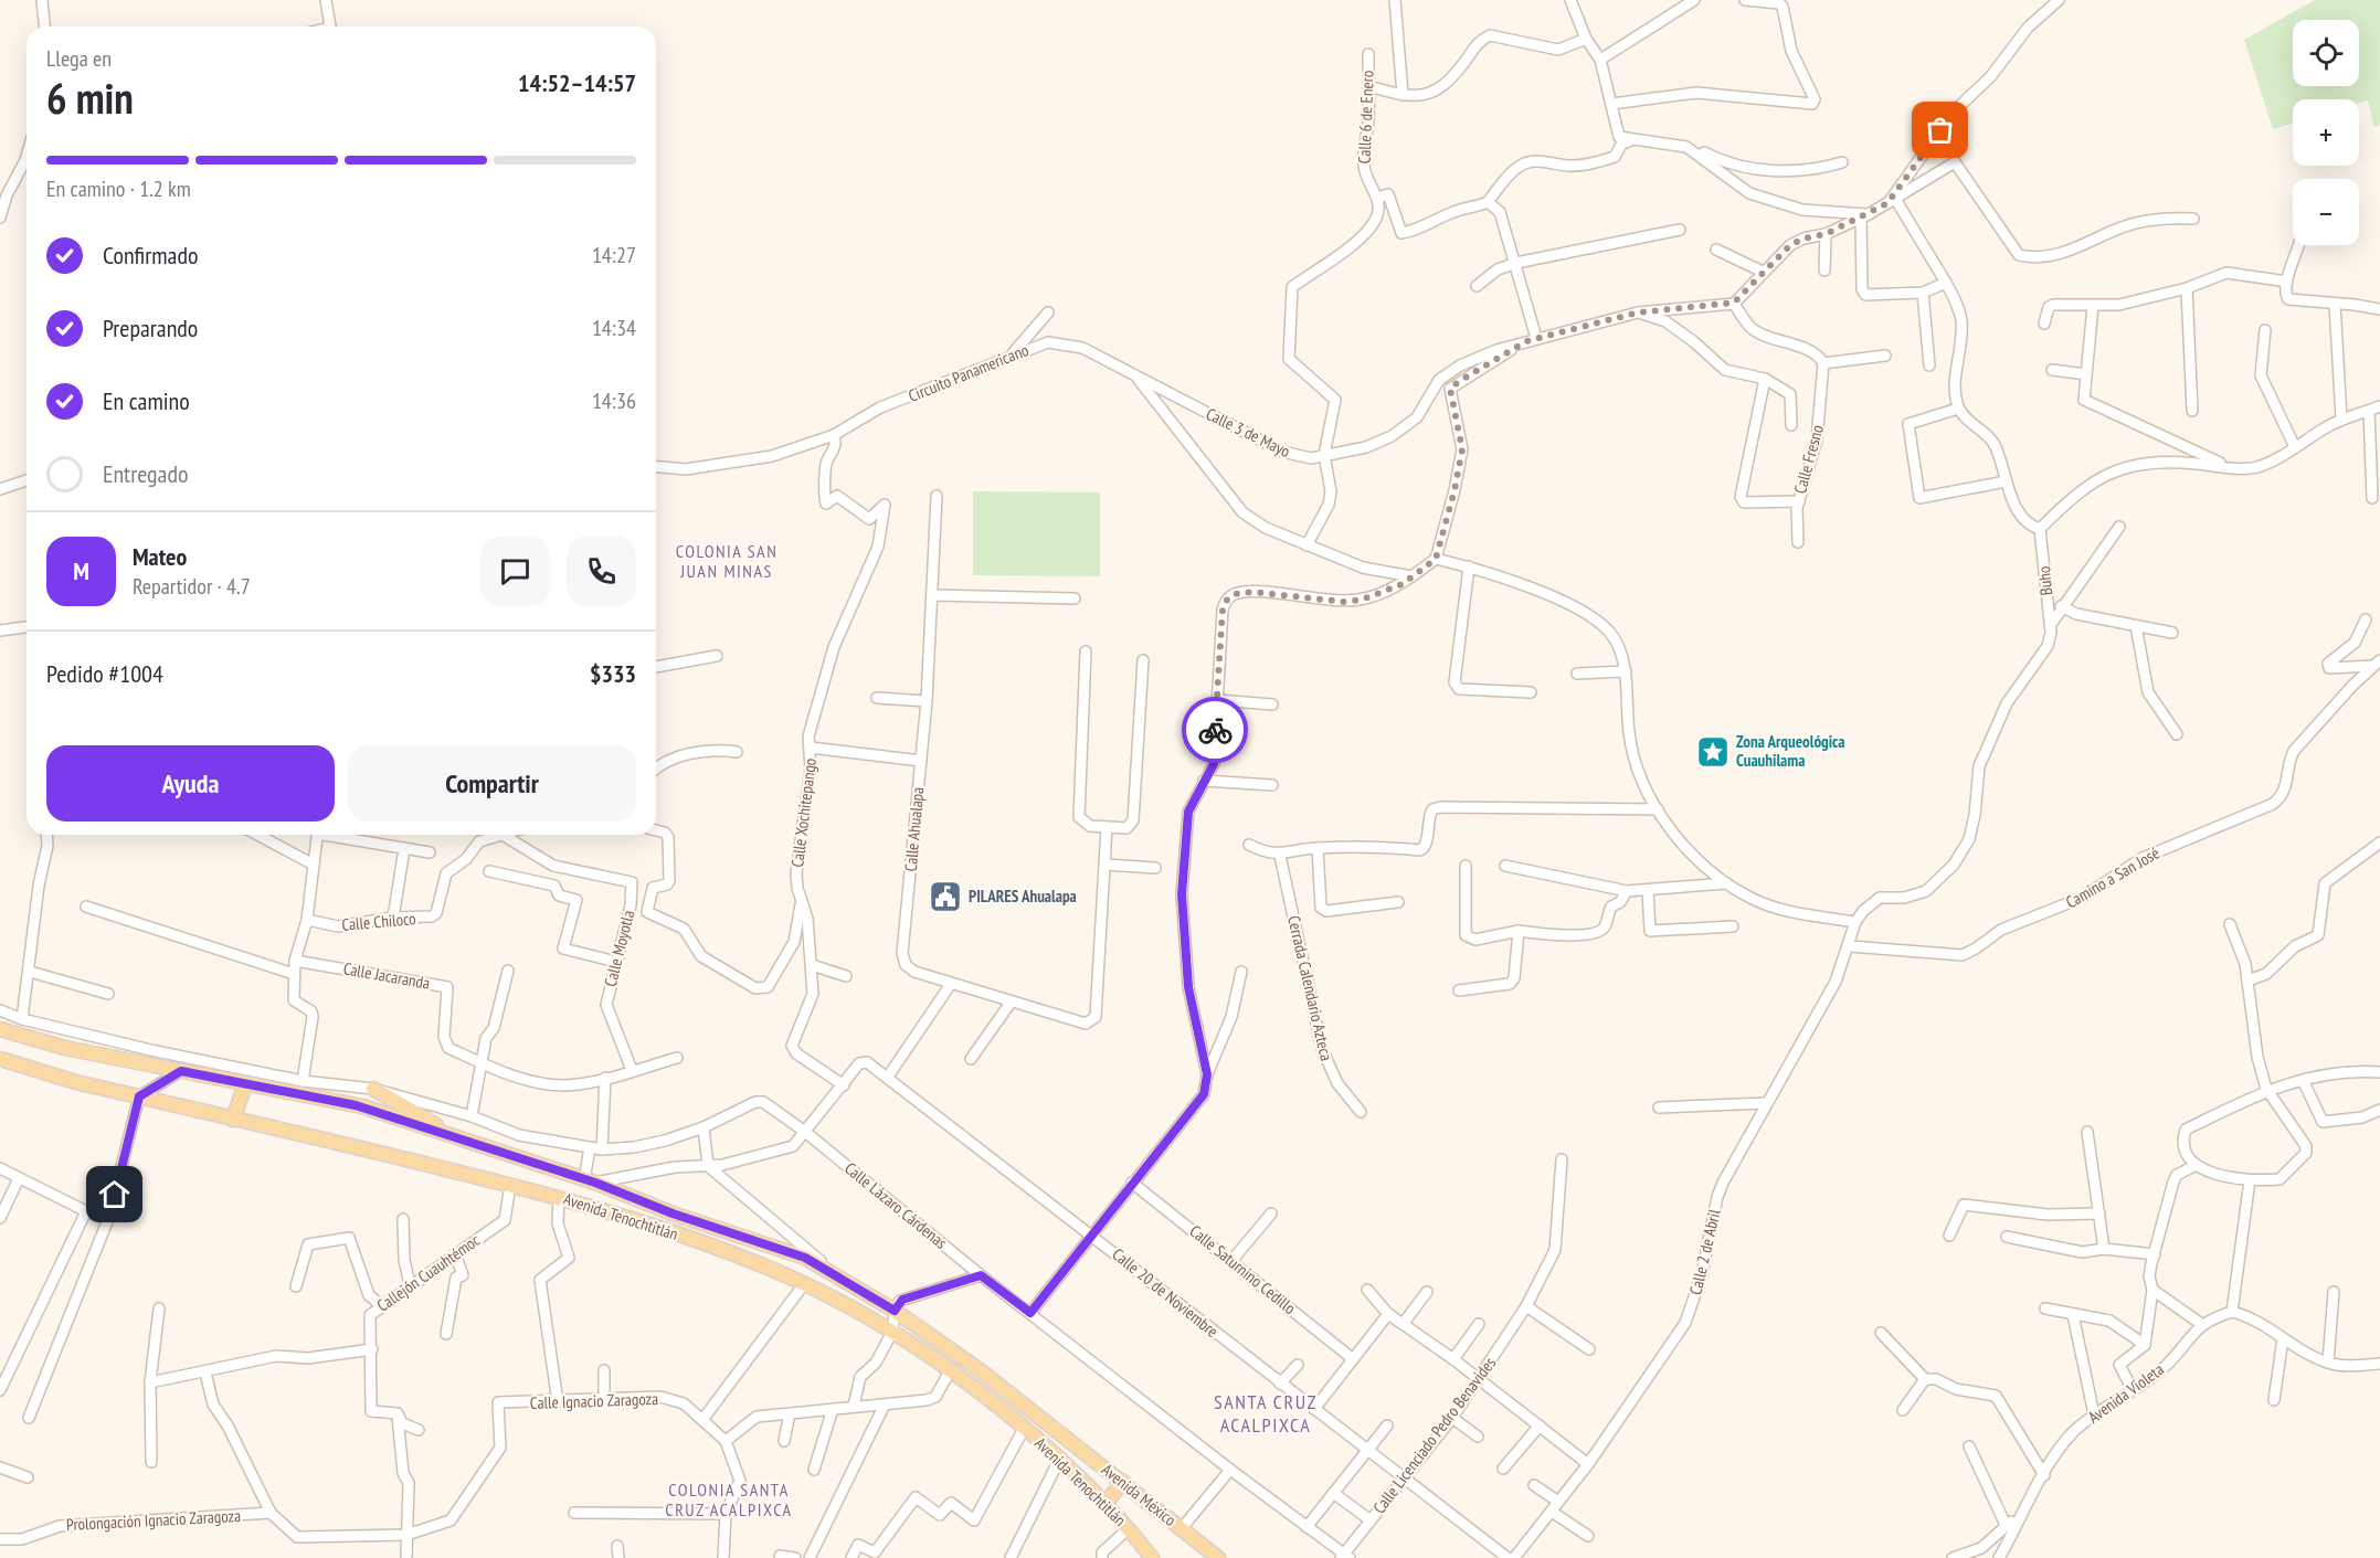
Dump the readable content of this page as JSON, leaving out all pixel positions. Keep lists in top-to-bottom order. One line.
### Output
{"streets":{"main road":["Avenida Tenochtitlán","Avenida México"],"street":["Calle 6 de Enero","Circuito Panamericano","Calle 3 de Mayo","Calle Fresno","Buho","Calle Xochitepango","Calle Ahualapa","Camino a San José","Calle Chiloco","Calle Moyotla","Calle Jacaranda","Cerrada Calendario Azteca","Calle Lázaro Cárdenas","Calle 2 de Abril","Calle Saturnino Cedillo","Callejón Cuauhtémoc","Calle 20 de Noviembre","Avenida Violeta","Calle Ignacio Zaragoza","Calle Licenciado Pedro Benavides","Prolongación Ignacio Zaragoza"]},"crossings":[["Circuito Panamericano","Calle 3 de Mayo"],["Circuito Panamericano","Calle Xochitepango"],["Buho","Calle 2 de Abril"],["Calle Xochitepango","Calle 20 de Noviembre"],["Camino a San José","Calle 2 de Abril"],["Calle Chiloco","Calle Moyotla"],["Calle Lázaro Cárdenas","Calle 20 de Noviembre"],["Calle Lázaro Cárdenas","Calle Licenciado Pedro Benavides"],["Avenida Tenochtitlán","Callejón Cuauhtémoc"],["Calle 20 de Noviembre","Calle Licenciado Pedro Benavides"],["Calle Ignacio Zaragoza","Prolongación Ignacio Zaragoza"]],"districts":["COLONIA SAN JUAN MINAS","SANTA CRUZ ACALPIXCA","COLONIA SANTA CRUZ ACALPIXCA"],"places":{"place":["Zona Arqueológica Cuauhilama"],"public building":["PILARES Ahualapa"]},"page":{"map_buttons":["+","−"],"heading":["6 min","Llega en","14:52–14:57"],"panel":["Mateo","Repartidor · 4.7","Pedido #1004","$333"],"bar":"En camino · 1.2 km","list":[["Confirmado","14:27"],["Preparando","14:34"],["En camino","14:36"],"Entregado"],"round":"M","buttons":["Ayuda","Compartir"]}}
